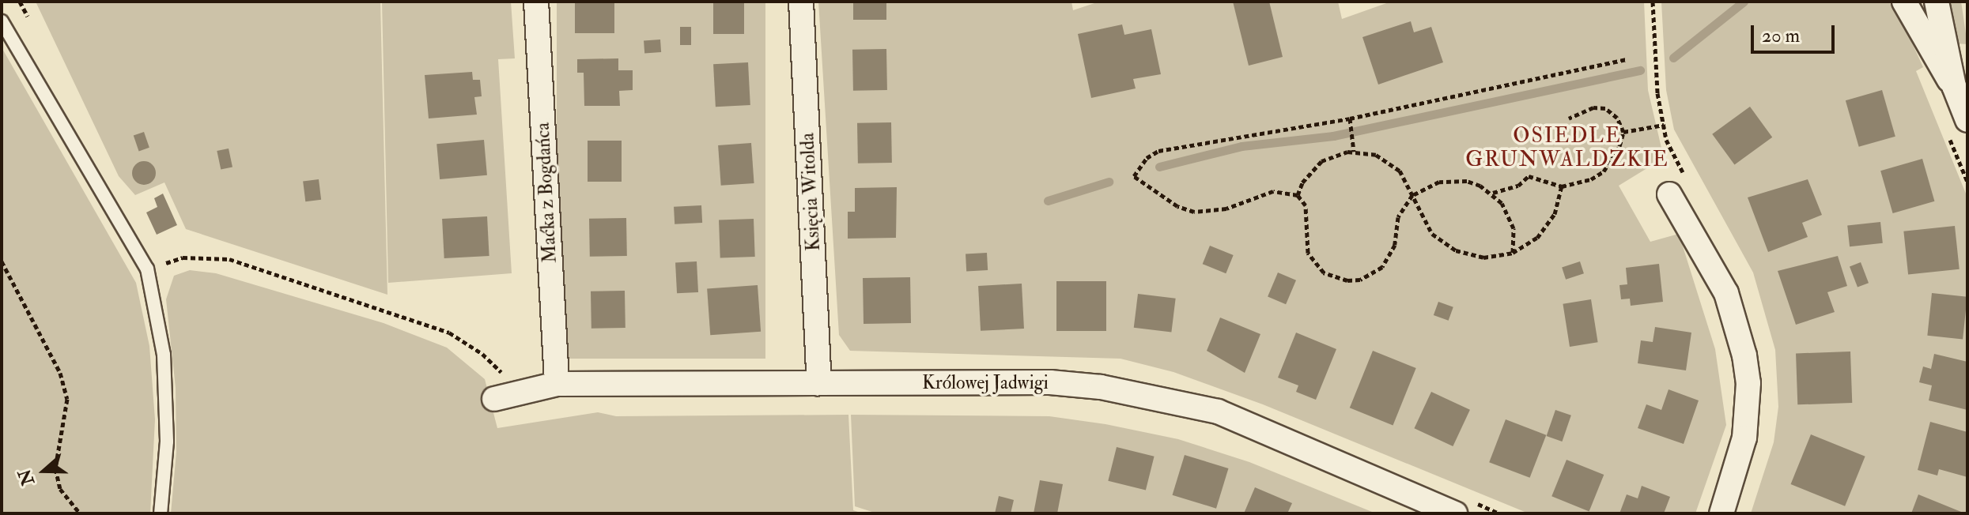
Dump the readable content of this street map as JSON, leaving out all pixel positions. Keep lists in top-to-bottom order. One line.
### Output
{"streets":{"street":["Księcia Witolda","Maćka z Bogdańca","Królowej Jadwigi"]},"crossings":[["Księcia Witolda","Królowej Jadwigi"],["Maćka z Bogdańca","Królowej Jadwigi"]],"districts":["OSIEDLE GRUNWALDZKIE"],"scale_bar":"20 m","north":"left"}
